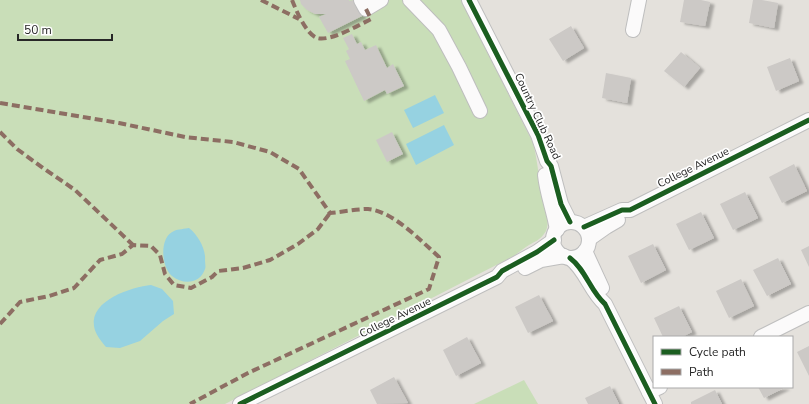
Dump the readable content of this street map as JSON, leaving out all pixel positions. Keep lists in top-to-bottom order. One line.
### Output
{"streets":{"street":["Country Club Road","College Avenue"]},"crossings":[["Country Club Road","College Avenue"]],"legend":["Cycle path","Path"],"scale_bar":"50 m"}
